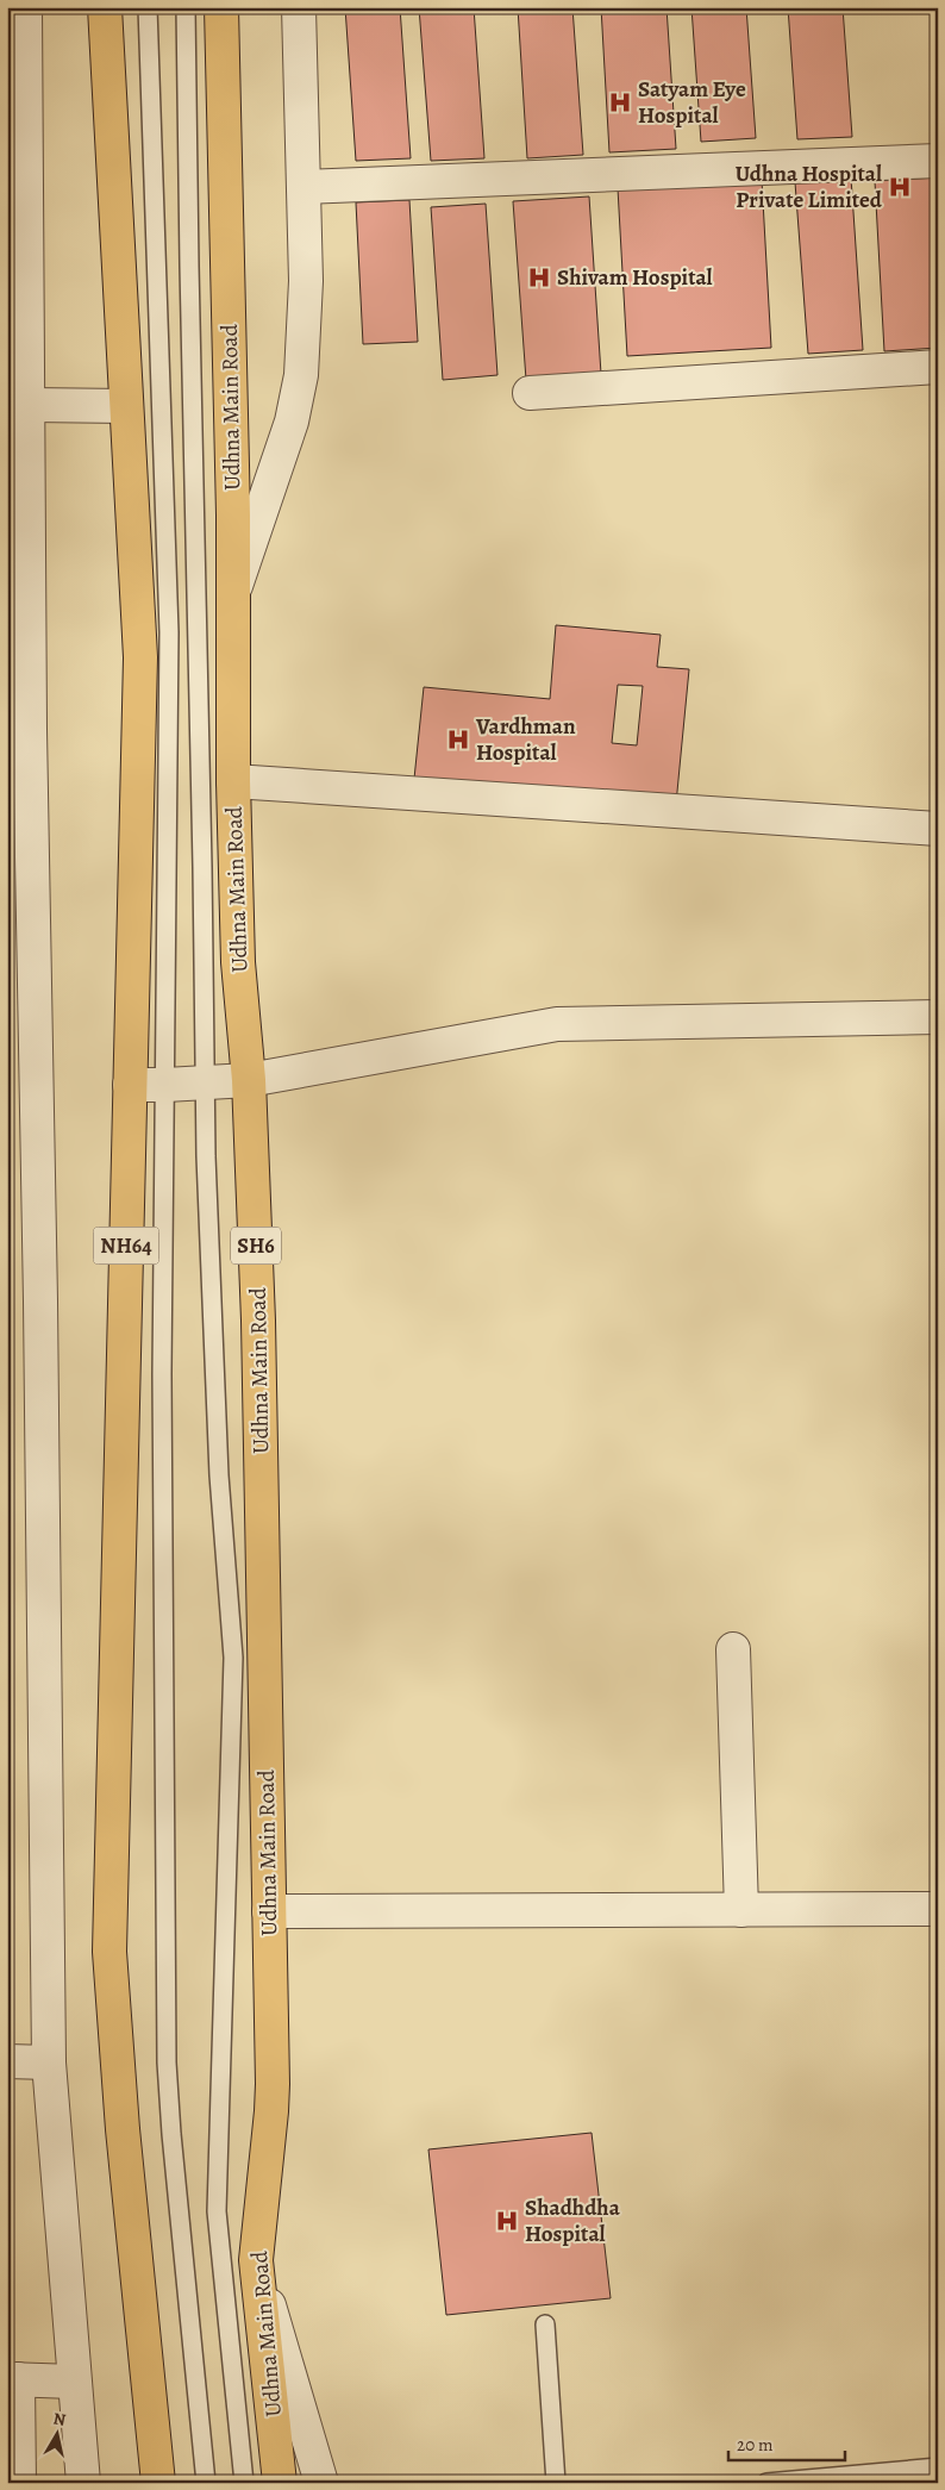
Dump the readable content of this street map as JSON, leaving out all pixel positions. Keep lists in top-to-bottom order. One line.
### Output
{"streets":{"highway":["Udhna Main Road","NH64","SH6"]},"places":{"hospital":["Satyam Eye Hospital","Udhna Hospital Private Limited","Shivam Hospital","Vardhman Hospital","Shadhdha Hospital"]},"scale_bar":"20 m","north":"top"}
